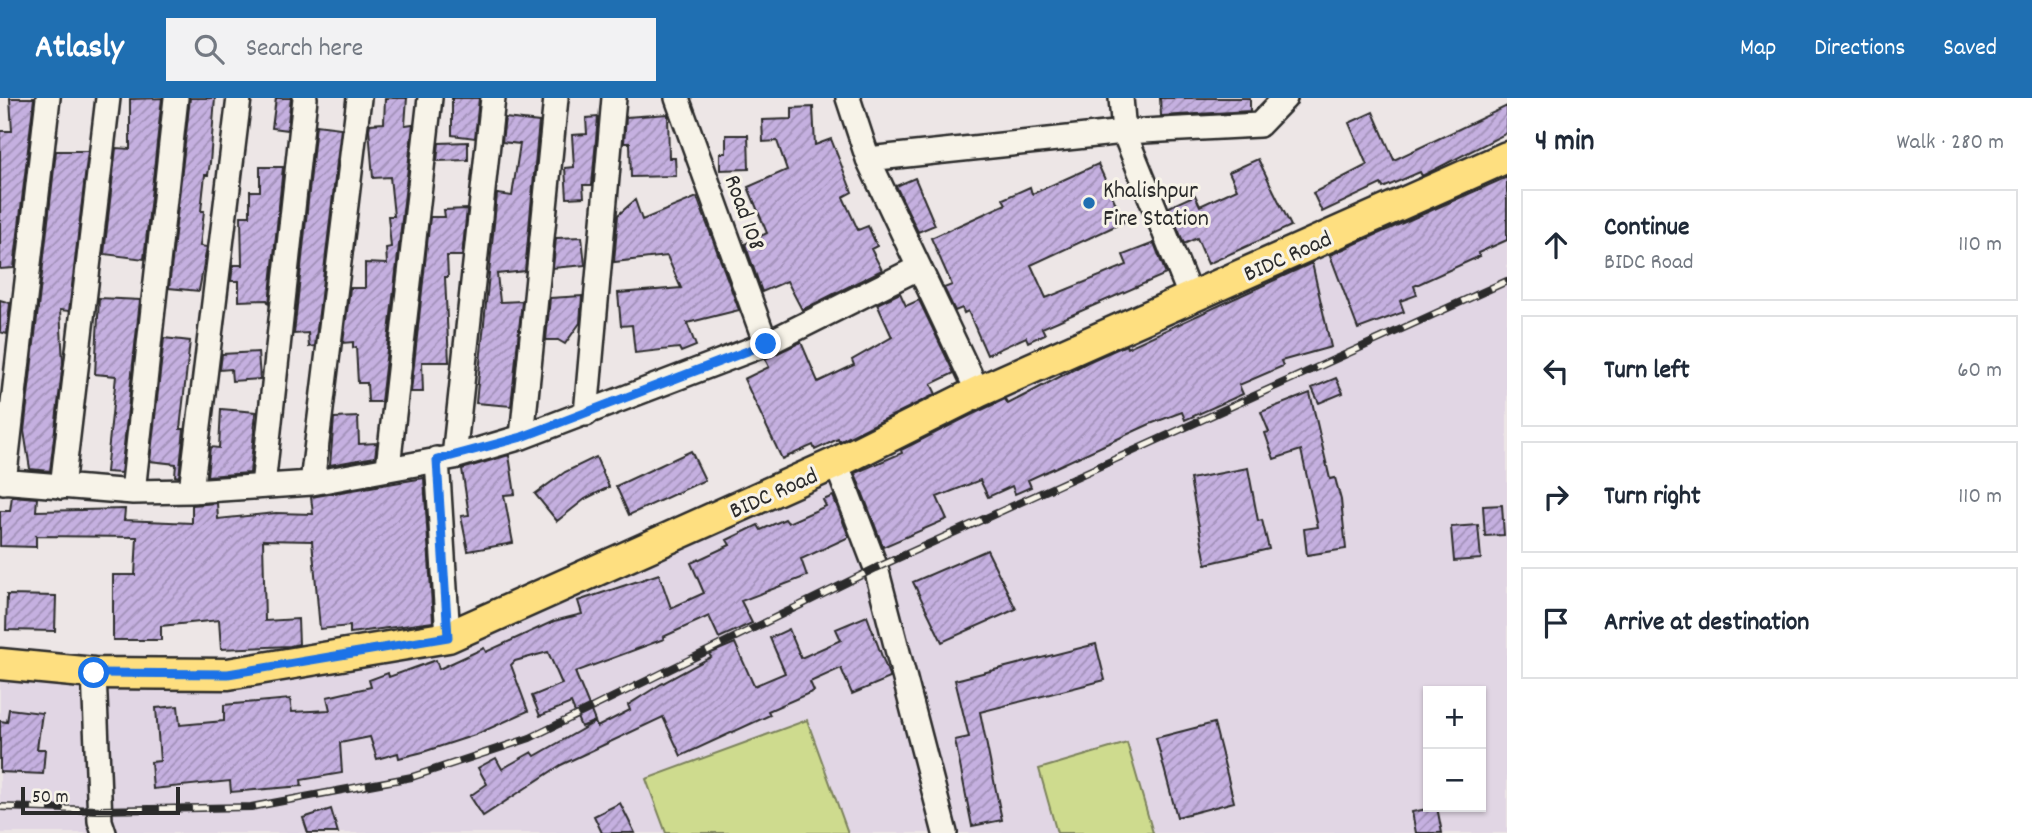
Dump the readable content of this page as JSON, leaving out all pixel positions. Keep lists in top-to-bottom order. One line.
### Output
{"streets":{"main road":["BIDC Road"],"street":["Road 108"]},"places":["Khalishpur Fire Station"],"scale_bar":"50 m","page":{"header":"Atlasly","search":"Search here","nav":["Map","Directions","Saved"],"heading":["4 min","Walk · 280 m"],"list":[["Continue","BIDC Road","110 m"],["Turn left","60 m"],["Turn right","110 m"],"Arrive at destination"],"map_buttons":["+","−"],"scale":"50 m"}}
